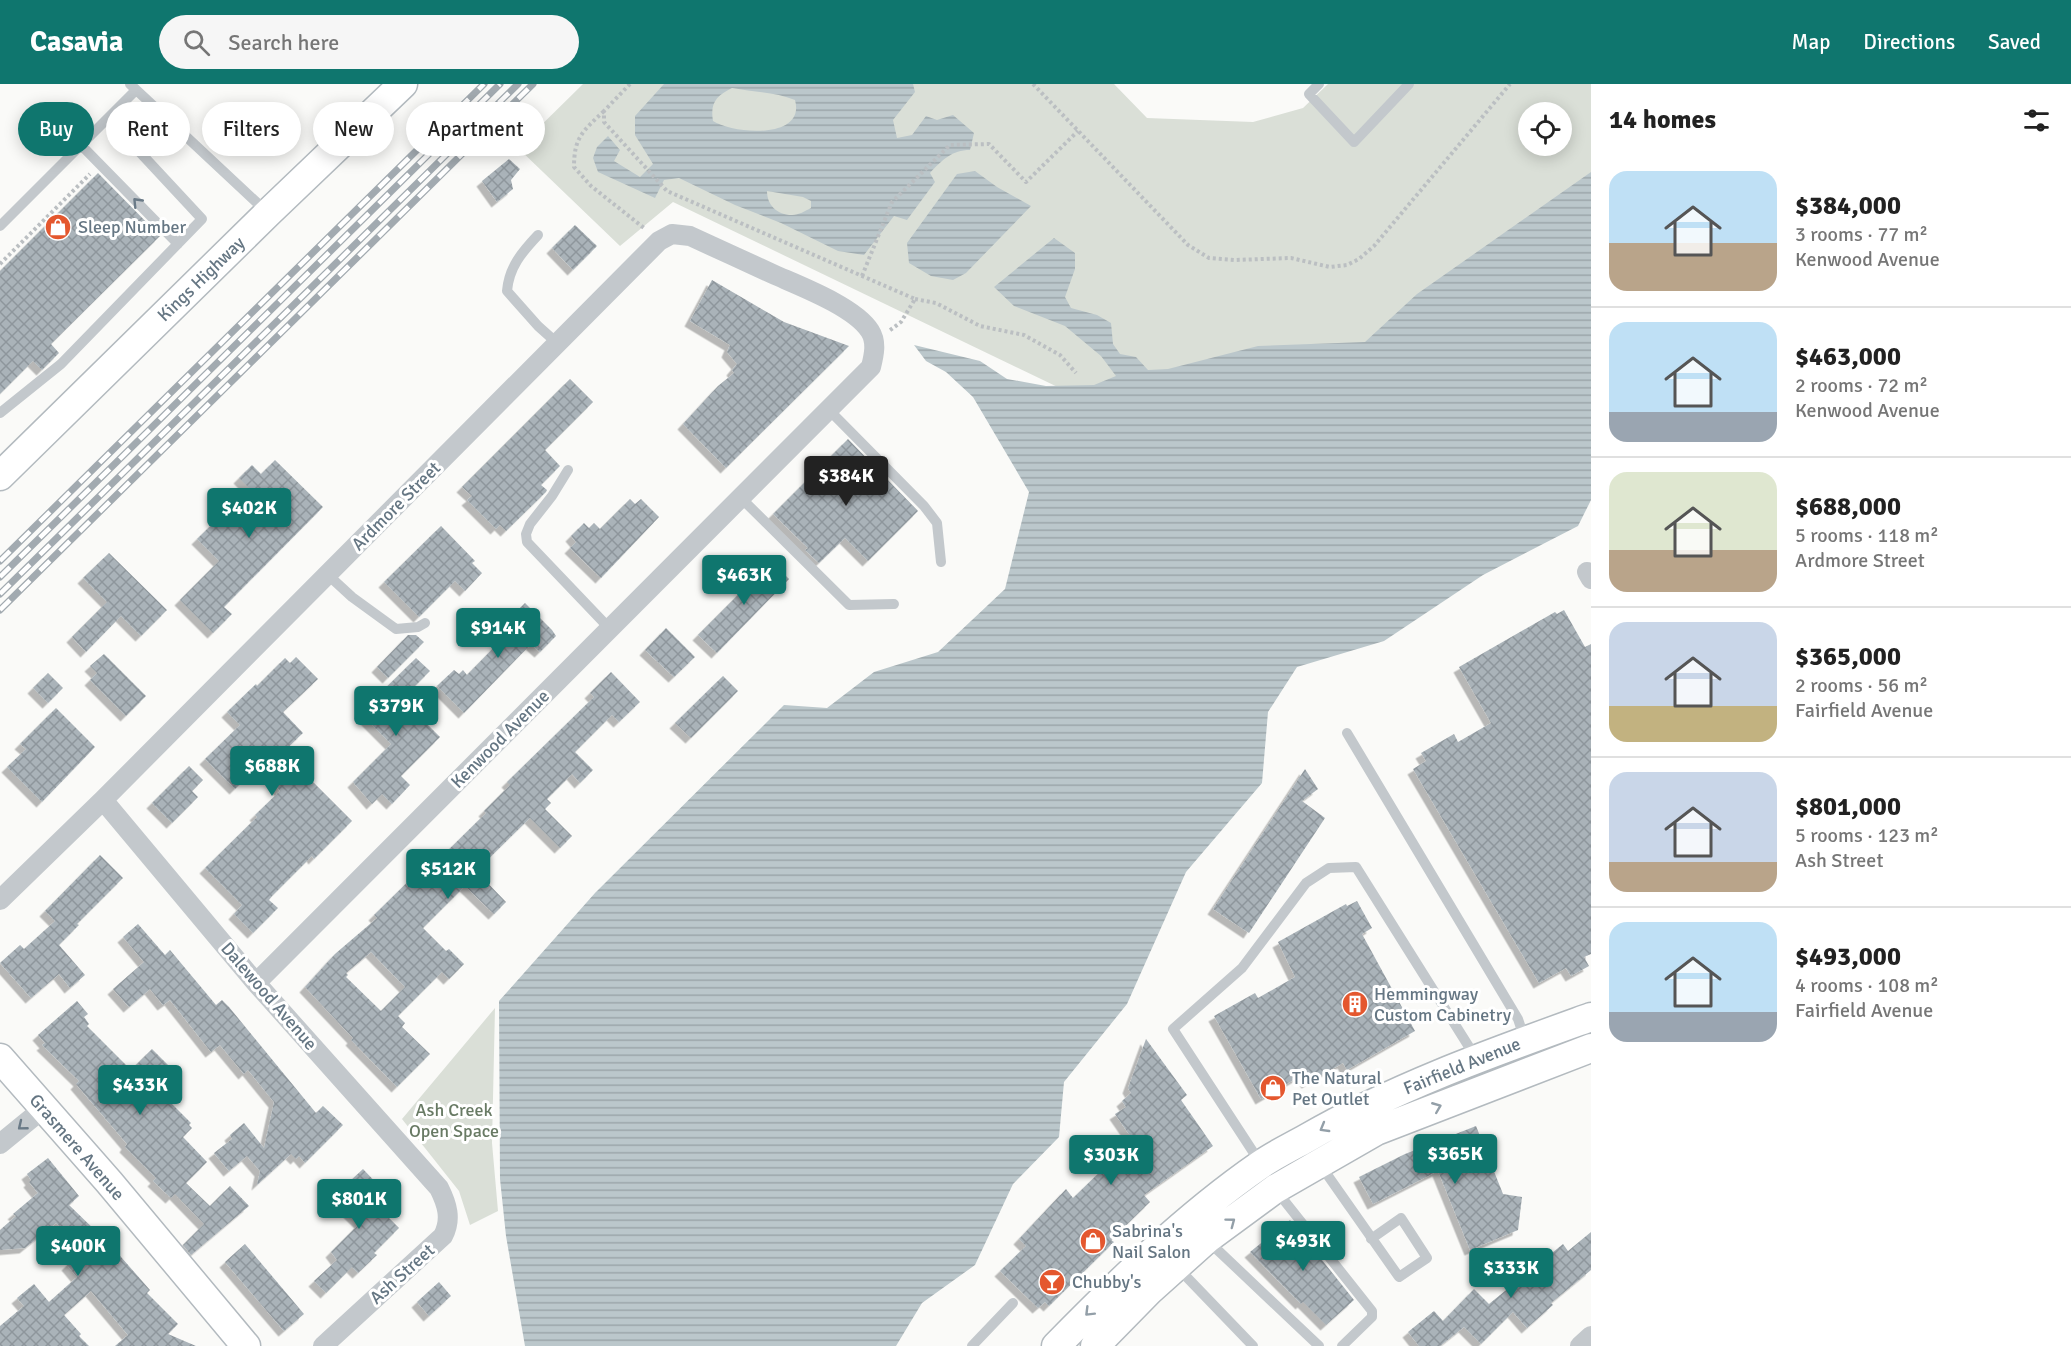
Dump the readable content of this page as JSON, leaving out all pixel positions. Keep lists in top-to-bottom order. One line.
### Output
{"streets":{"main road":["Kings Highway","Fairfield Avenue","Grasmere Avenue"],"street":["Ardmore Street","Kenwood Avenue","Dalewood Avenue","Ash Street"]},"crossings":[["Ardmore Street","Dalewood Avenue"],["Kenwood Avenue","Dalewood Avenue"],["Dalewood Avenue","Ash Street"]],"parks":["Ash Creek Open Space"],"places":{"shop":["Sleep Number","The Natural Pet Outlet","Sabrina's Nail Salon"],"building":["Hemmingway Custom Cabinetry"],"bar":["Chubby's"]},"page":{"header":"Casavia","search":"Search here","nav":["Map","Directions","Saved"],"heading":"14 homes","chip":["Buy","Rent","Filters","New","Apartment"],"list":[{"name":"$384,000","note":"3 rooms · 77 m² · Kenwood Avenue"},{"name":"$463,000","note":"2 rooms · 72 m² · Kenwood Avenue"},{"name":"$688,000","note":"5 rooms · 118 m² · Ardmore Street"},{"name":"$365,000","note":"2 rooms · 56 m² · Fairfield Avenue"},{"name":"$801,000","note":"5 rooms · 123 m² · Ash Street"},{"name":"$493,000","note":"4 rooms · 108 m² · Fairfield Avenue"}],"price":["$384K","$402K","$463K","$914K","$379K","$688K","$512K","$433K","$365K","$303K","$801K","$493K","$400K","$333K"]}}
